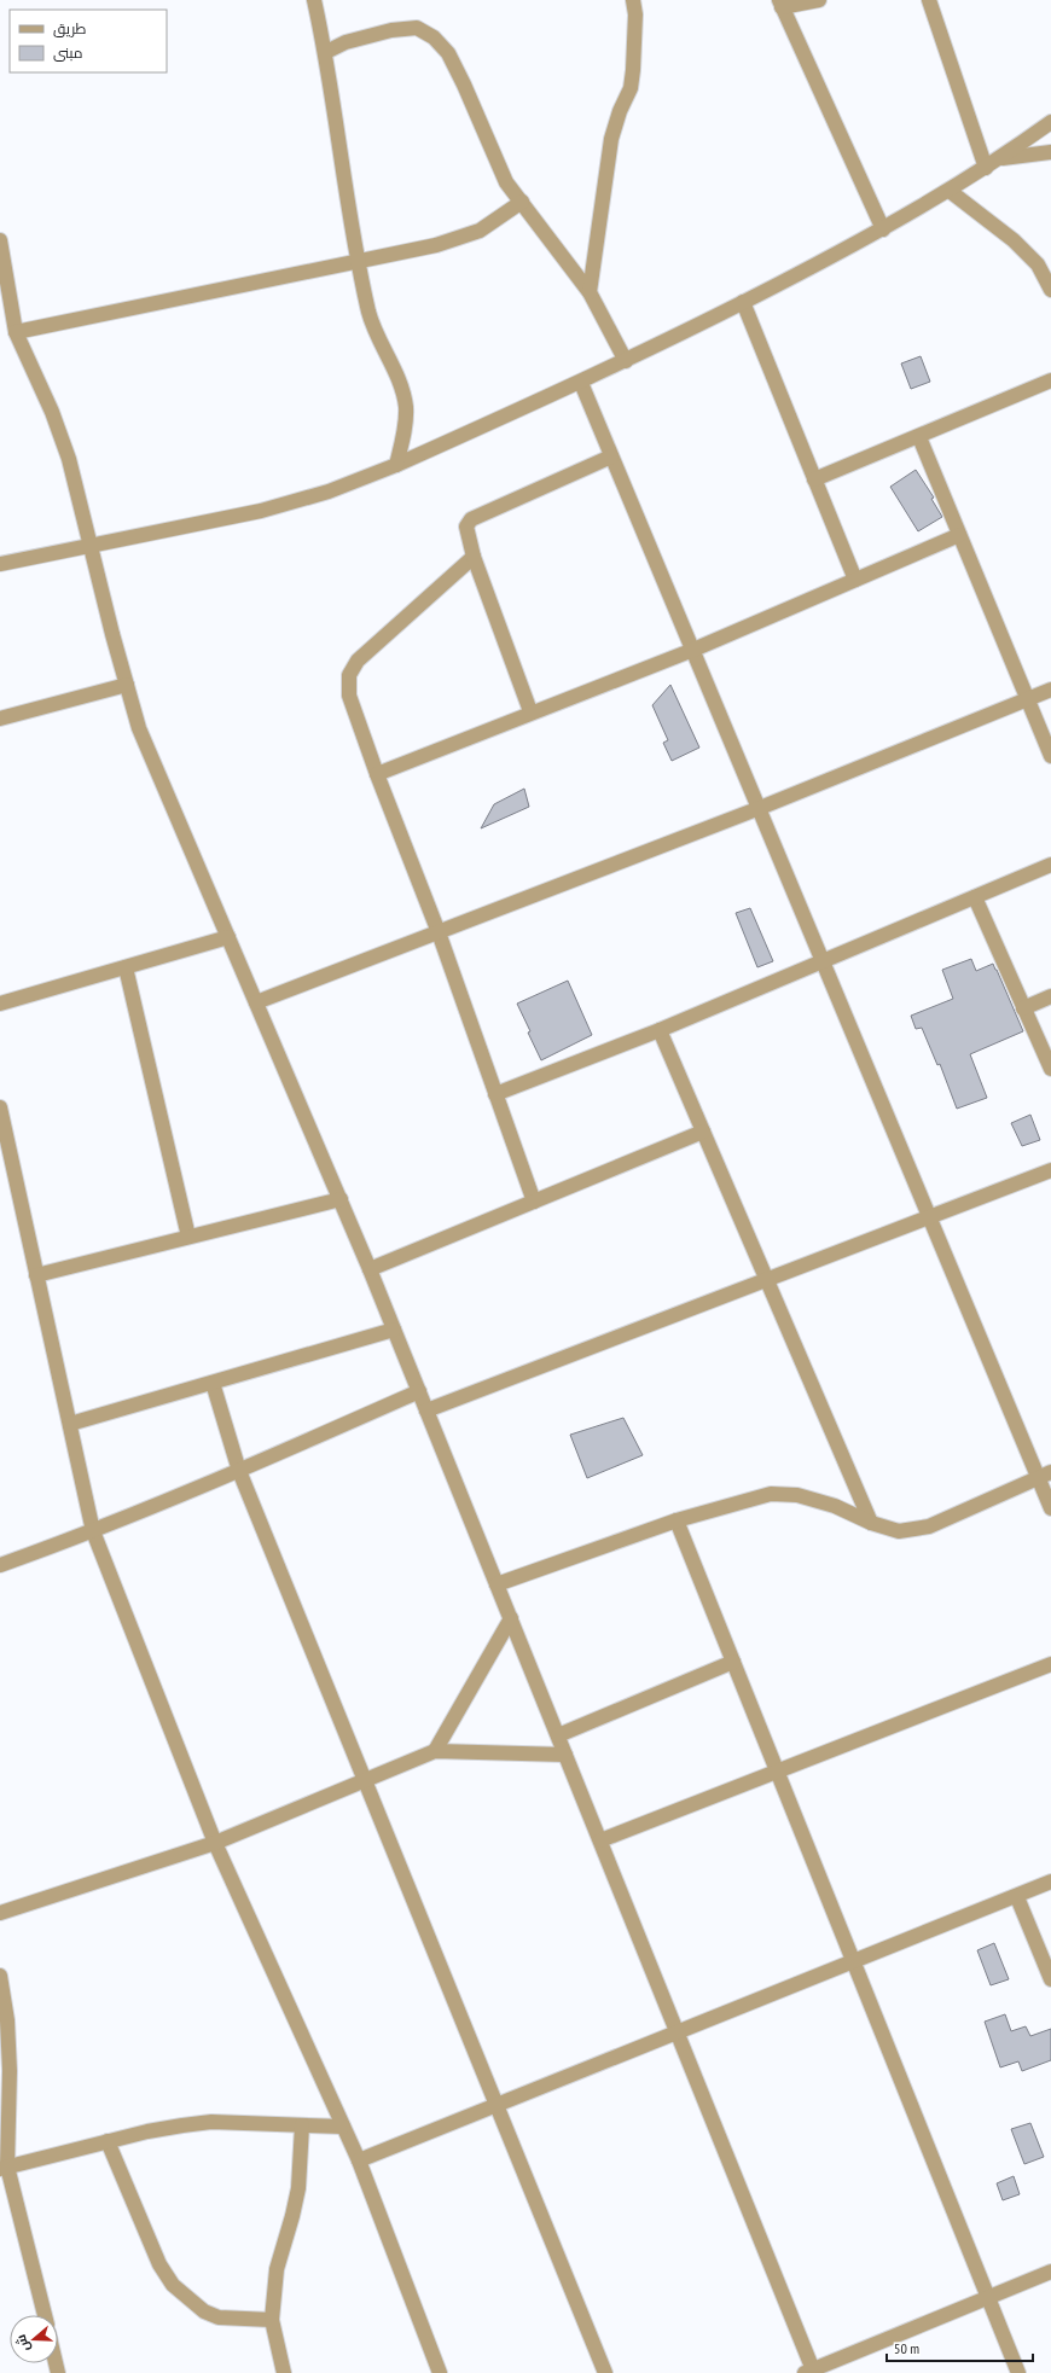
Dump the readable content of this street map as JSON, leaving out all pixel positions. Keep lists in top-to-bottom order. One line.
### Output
{"legend":["طريق","مبنى"],"scale_bar":"50 m","north":"left"}
